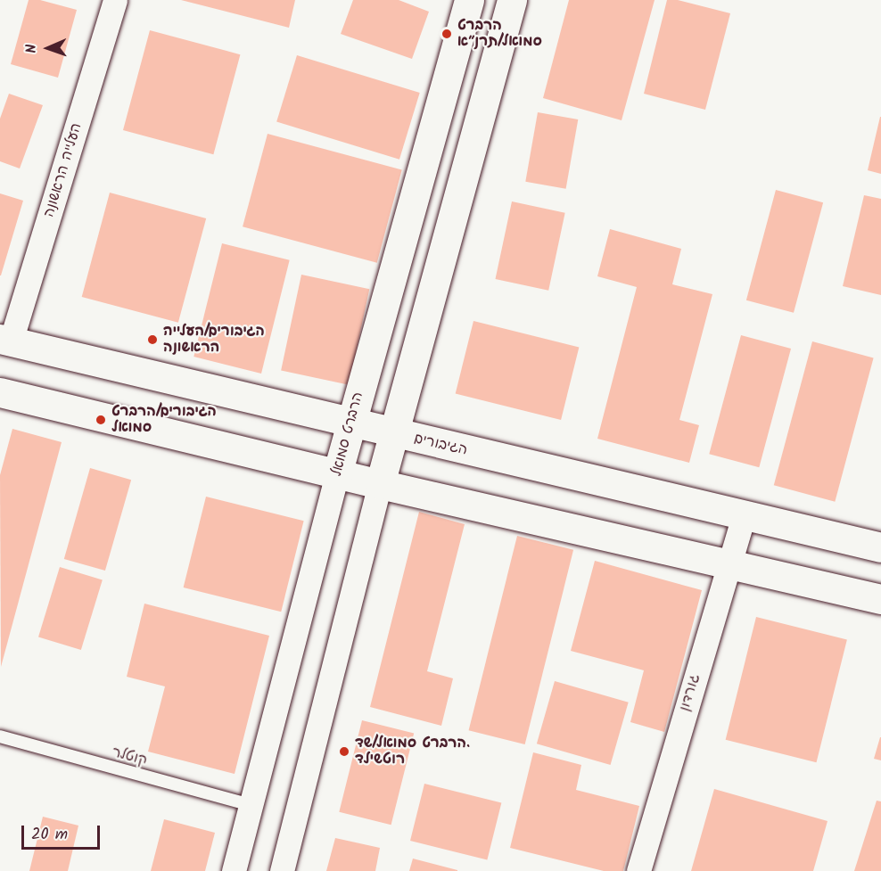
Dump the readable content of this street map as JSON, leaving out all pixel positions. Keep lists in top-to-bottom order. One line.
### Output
{"streets":{"street":["העלייה הראשונה","הרברט סמואל","הגיבורים","גורדון"],"lane":["קוטלר"]},"crossings":[["העלייה הראשונה","הגיבורים"],["הרברט סמואל","הגיבורים"],["הרברט סמואל","קוטלר"],["הגיבורים","גורדון"]],"places":["הרברט סמואל/תרנ״א","הגיבורים/העלייה הראשונה","הגיבורים/הרברט סמואל","הרברט סמואל/שד. רוטשילד"],"scale_bar":"20 m","north":"left"}
